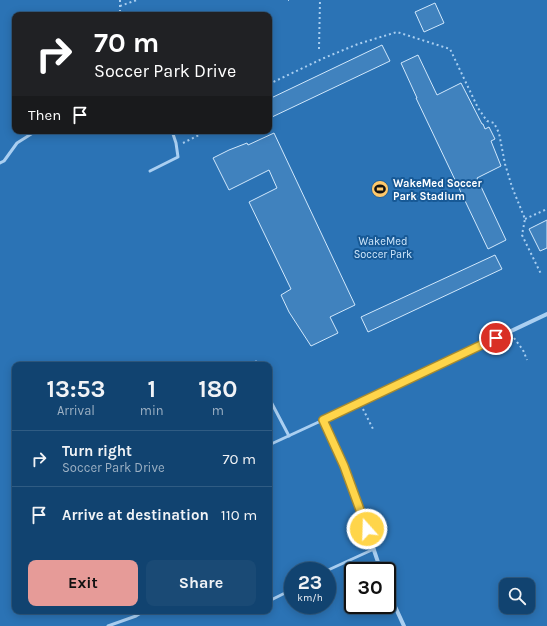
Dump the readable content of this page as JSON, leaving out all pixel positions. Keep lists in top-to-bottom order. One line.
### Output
{"parks":["WakeMed Soccer Park"],"places":{"sports":["WakeMed Soccer Park Stadium"]},"page":{"turn":["70 m","Soccer Park Drive"],"then":"Then","eta":["13:53","Arrival","1","min","180","m"],"list":[{"name":"Turn right","note":"Soccer Park Drive","value":"70 m"},{"name":"Arrive at destination","value":"110 m"}],"buttons":["Exit","Share"],"speed":"23 km/h","limit":"30"}}
